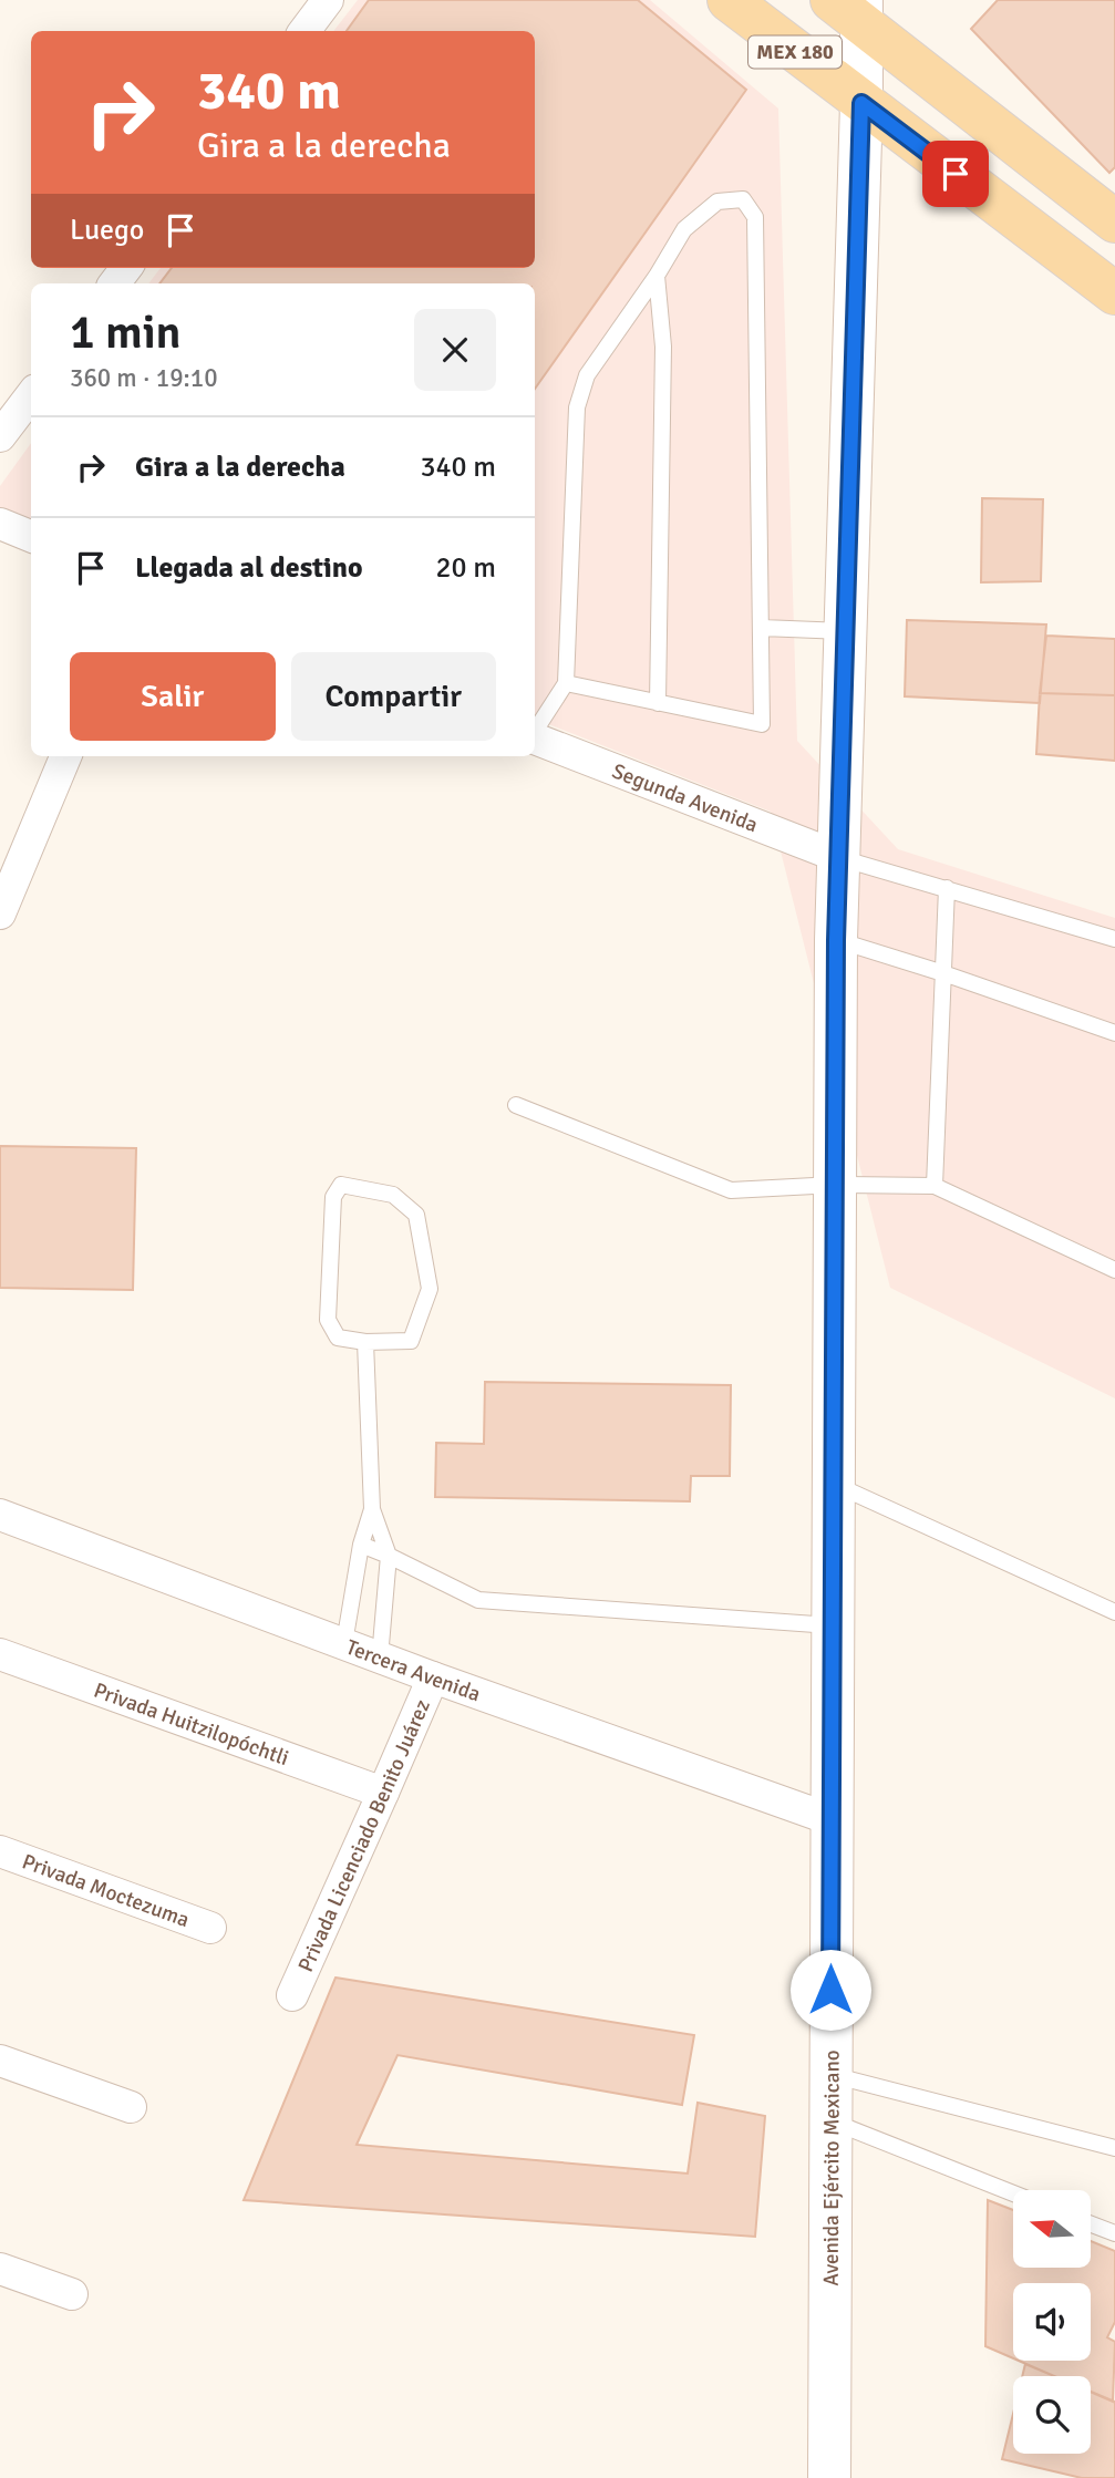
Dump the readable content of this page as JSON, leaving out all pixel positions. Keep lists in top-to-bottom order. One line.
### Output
{"streets":{"main road":["MEX 180","Avenida Ejército Mexicano"],"street":["Segunda Avenida","Tercera Avenida","Privada Huitzilopóchtli","Privada Licenciado Benito Juárez","Privada Moctezuma"]},"crossings":[["MEX 180","Avenida Ejército Mexicano"],["Segunda Avenida","Avenida Ejército Mexicano"],["Tercera Avenida","Privada Licenciado Benito Juárez"],["Tercera Avenida","Avenida Ejército Mexicano"],["Privada Huitzilopóchtli","Privada Licenciado Benito Juárez"]],"north":"left","page":{"turn":["340 m","Gira a la derecha"],"then":"Luego","heading":["1 min","360 m · 19:10"],"list":[{"name":"Gira a la derecha","value":"340 m"},{"name":"Llegada al destino","value":"20 m"}],"buttons":["Salir","Compartir"]}}
